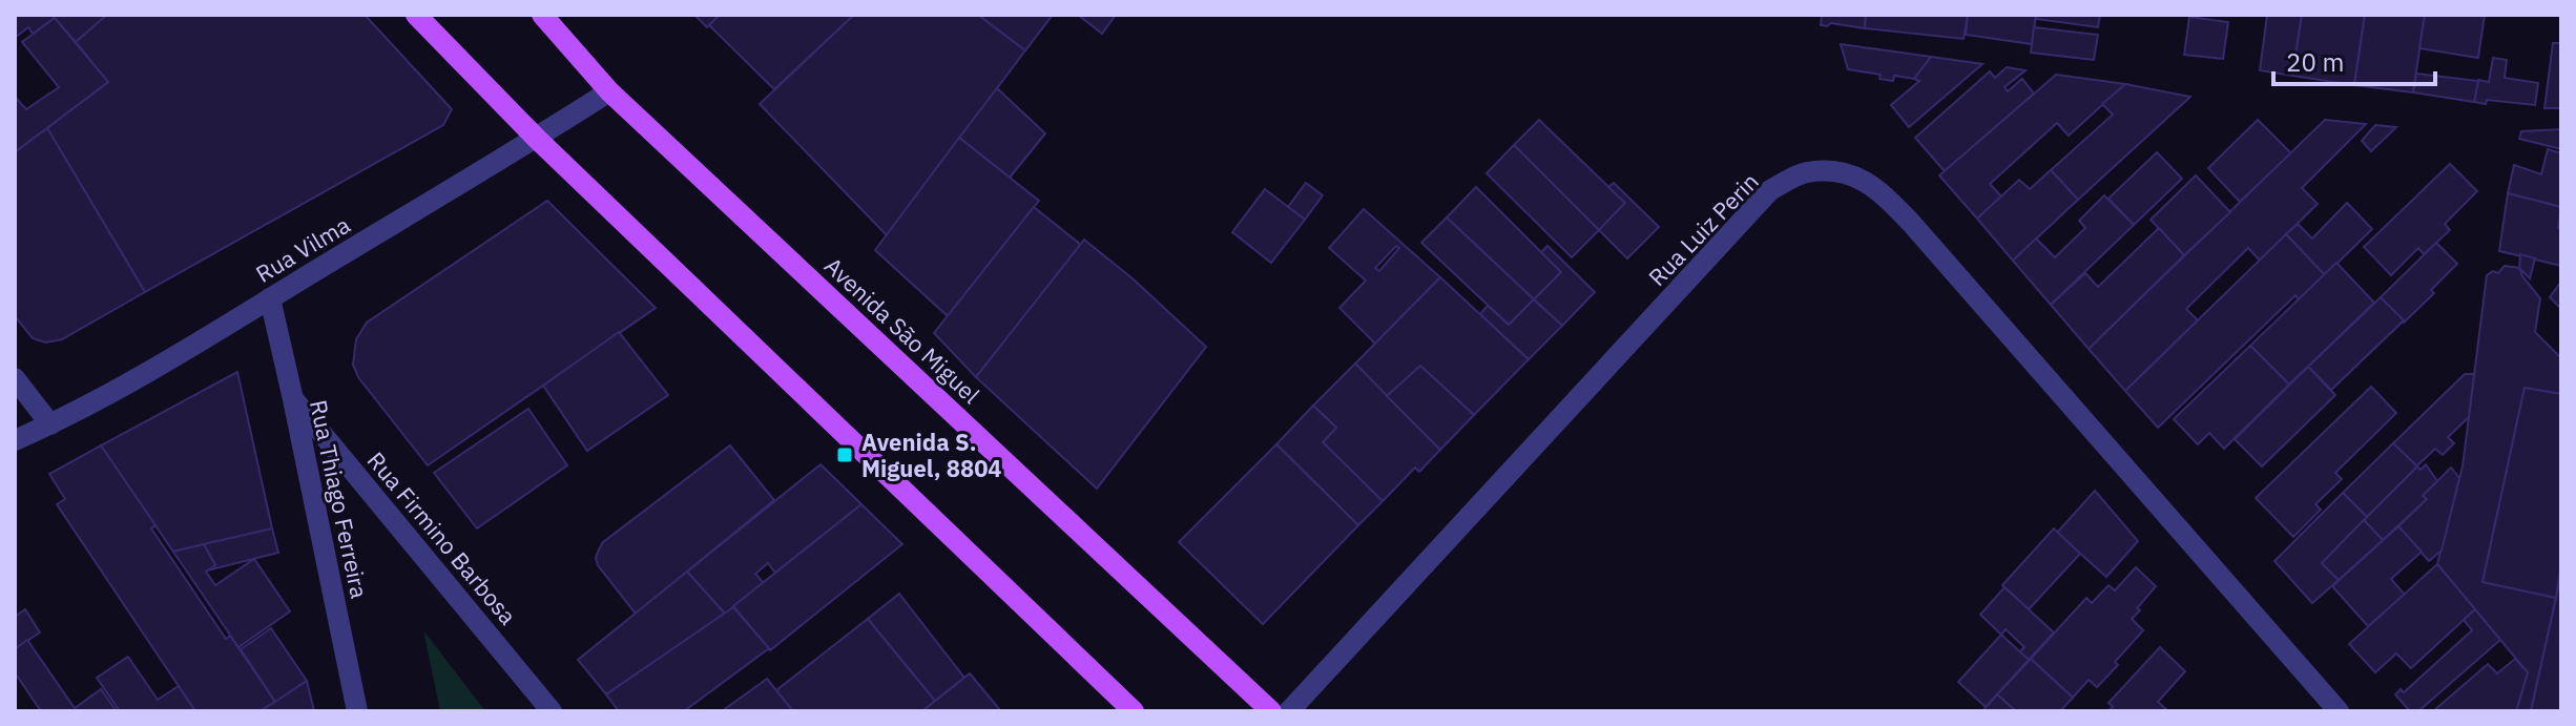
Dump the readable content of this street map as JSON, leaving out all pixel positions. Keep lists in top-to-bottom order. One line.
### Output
{"streets":{"main road":["Avenida São Miguel"],"street":["Rua Luiz Perin","Rua Vilma","Rua Thiago Ferreira","Rua Firmino Barbosa"]},"crossings":[["Rua Vilma","Avenida São Miguel"],["Rua Vilma","Rua Thiago Ferreira"],["Rua Thiago Ferreira","Rua Firmino Barbosa"]],"places":{"transit":["Avenida S. Miguel, 8804"]},"scale_bar":"20 m"}
